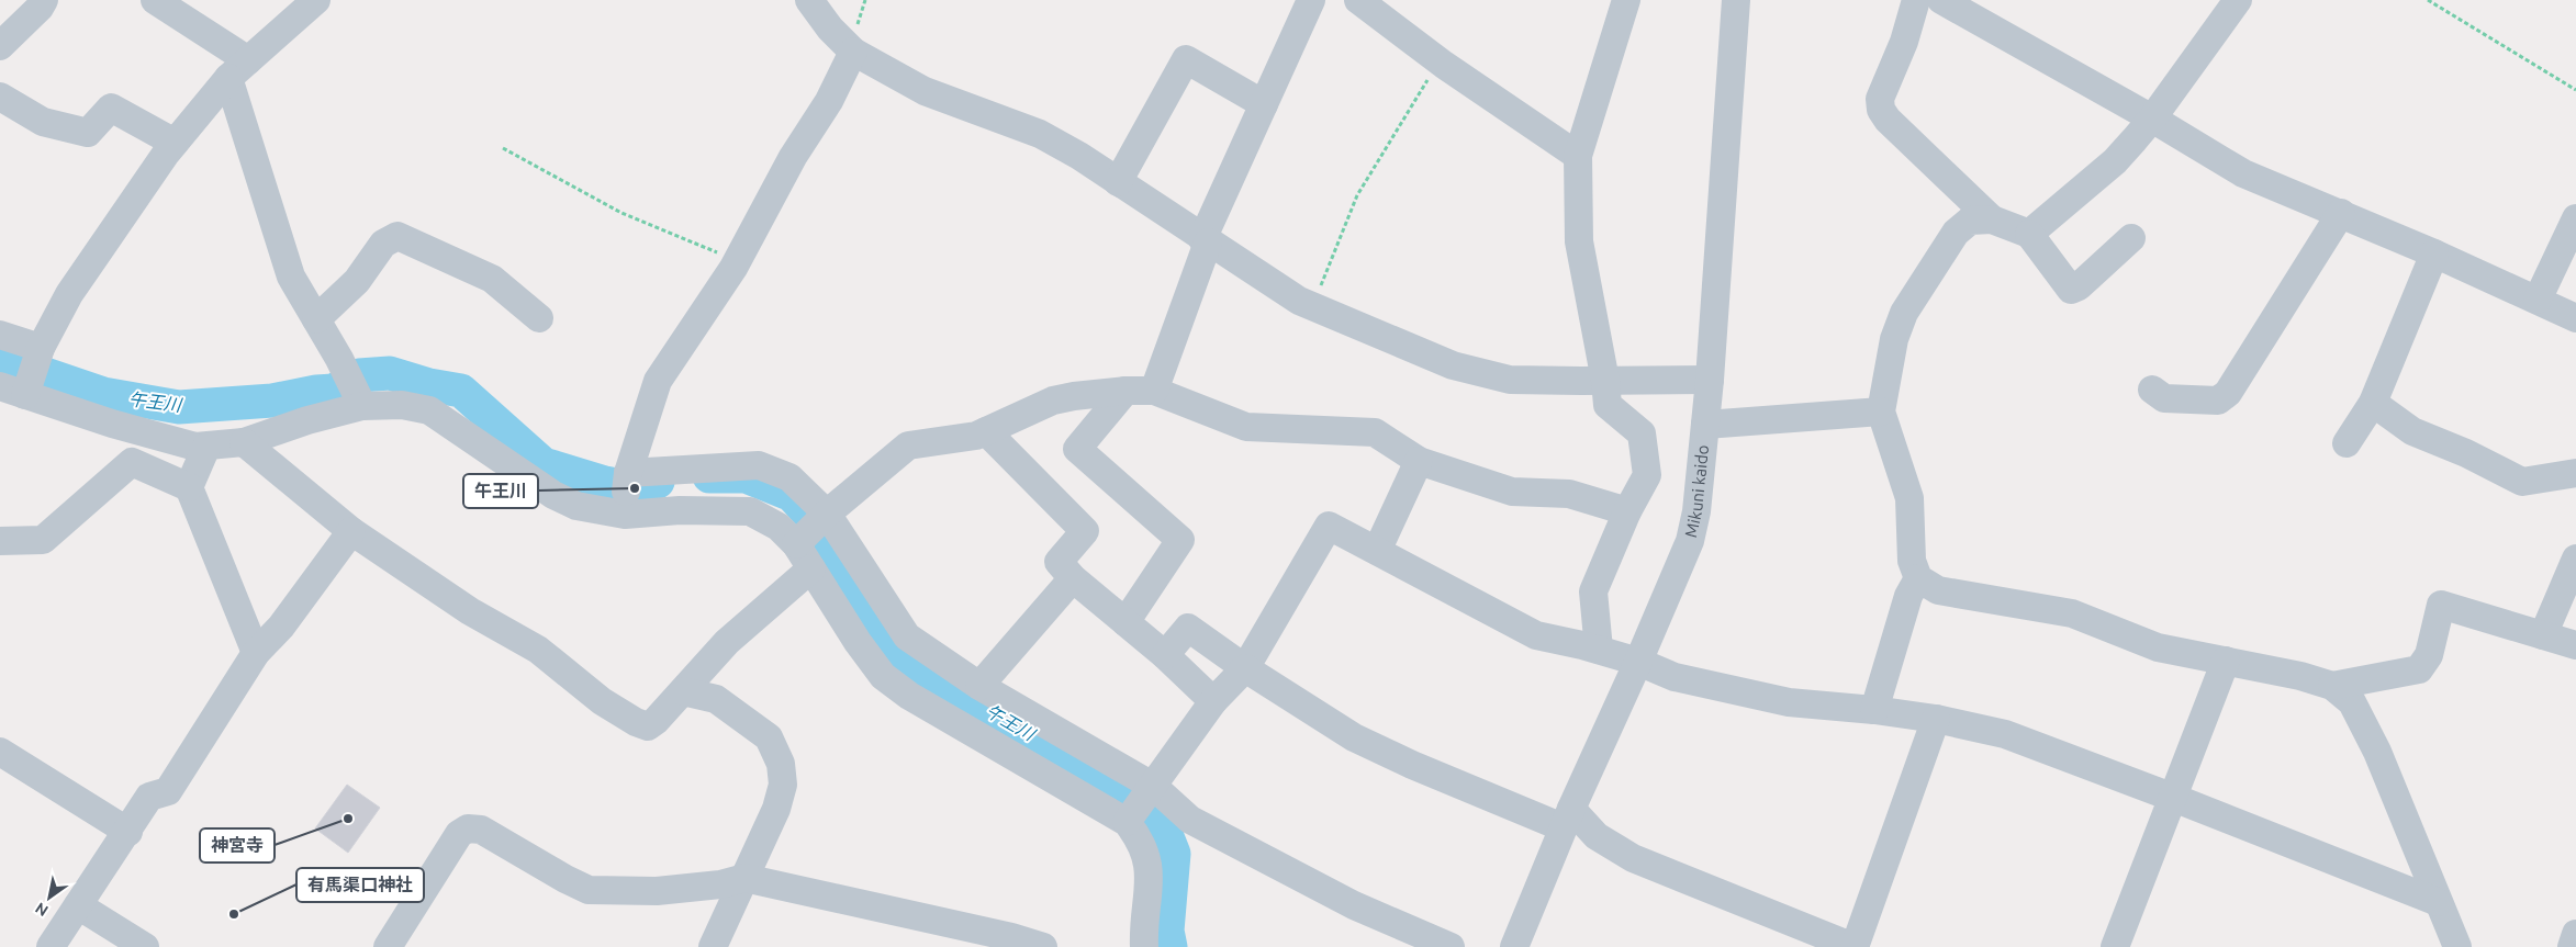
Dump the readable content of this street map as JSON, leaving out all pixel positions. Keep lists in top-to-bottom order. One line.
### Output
{"streets":{"street":["Mikuni kaido"]},"water":["午王川"],"places":["午王川","神宮寺","有馬渠口神社"],"north":"bottom left"}
